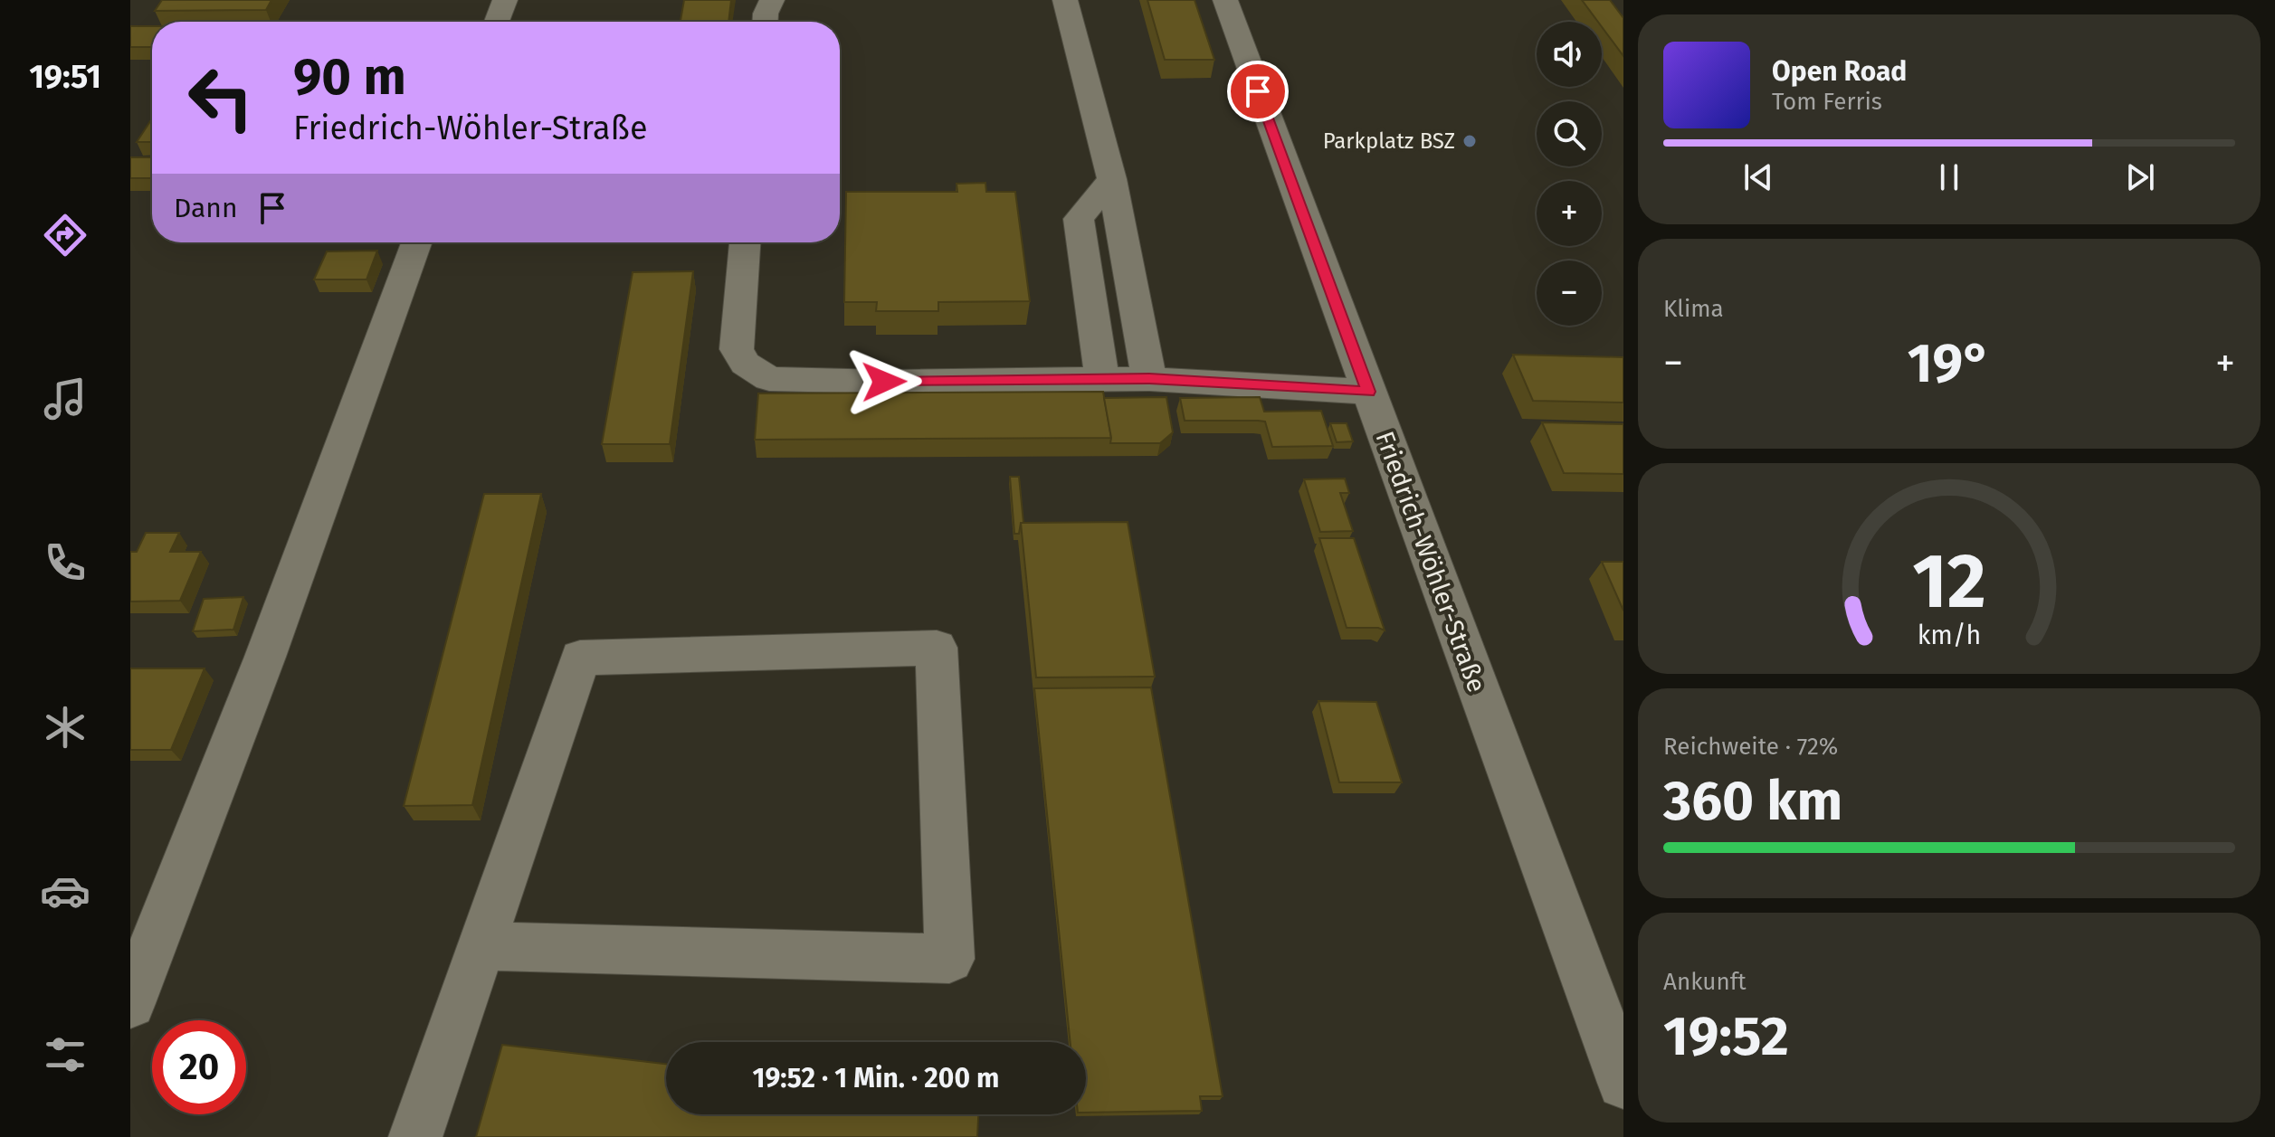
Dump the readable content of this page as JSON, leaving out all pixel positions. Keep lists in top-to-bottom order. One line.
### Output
{"streets":{"street":["Friedrich-Wöhler-Straße"]},"places":["Parkplatz BSZ"],"page":{"tabs":"19:51","map_buttons":["+","−"],"turn":["90 m","Friedrich-Wöhler-Straße"],"song":["Open Road","Tom Ferris"],"then":"Dann","tile":["Klima",["Reichweite · 72%","360 km"],["Ankunft","19:52"]],"heat":["−","19°","+"],"limit":"20","trip":"19:52 · 1 Min. · 200 m","gauge":["12","km/h"]}}
